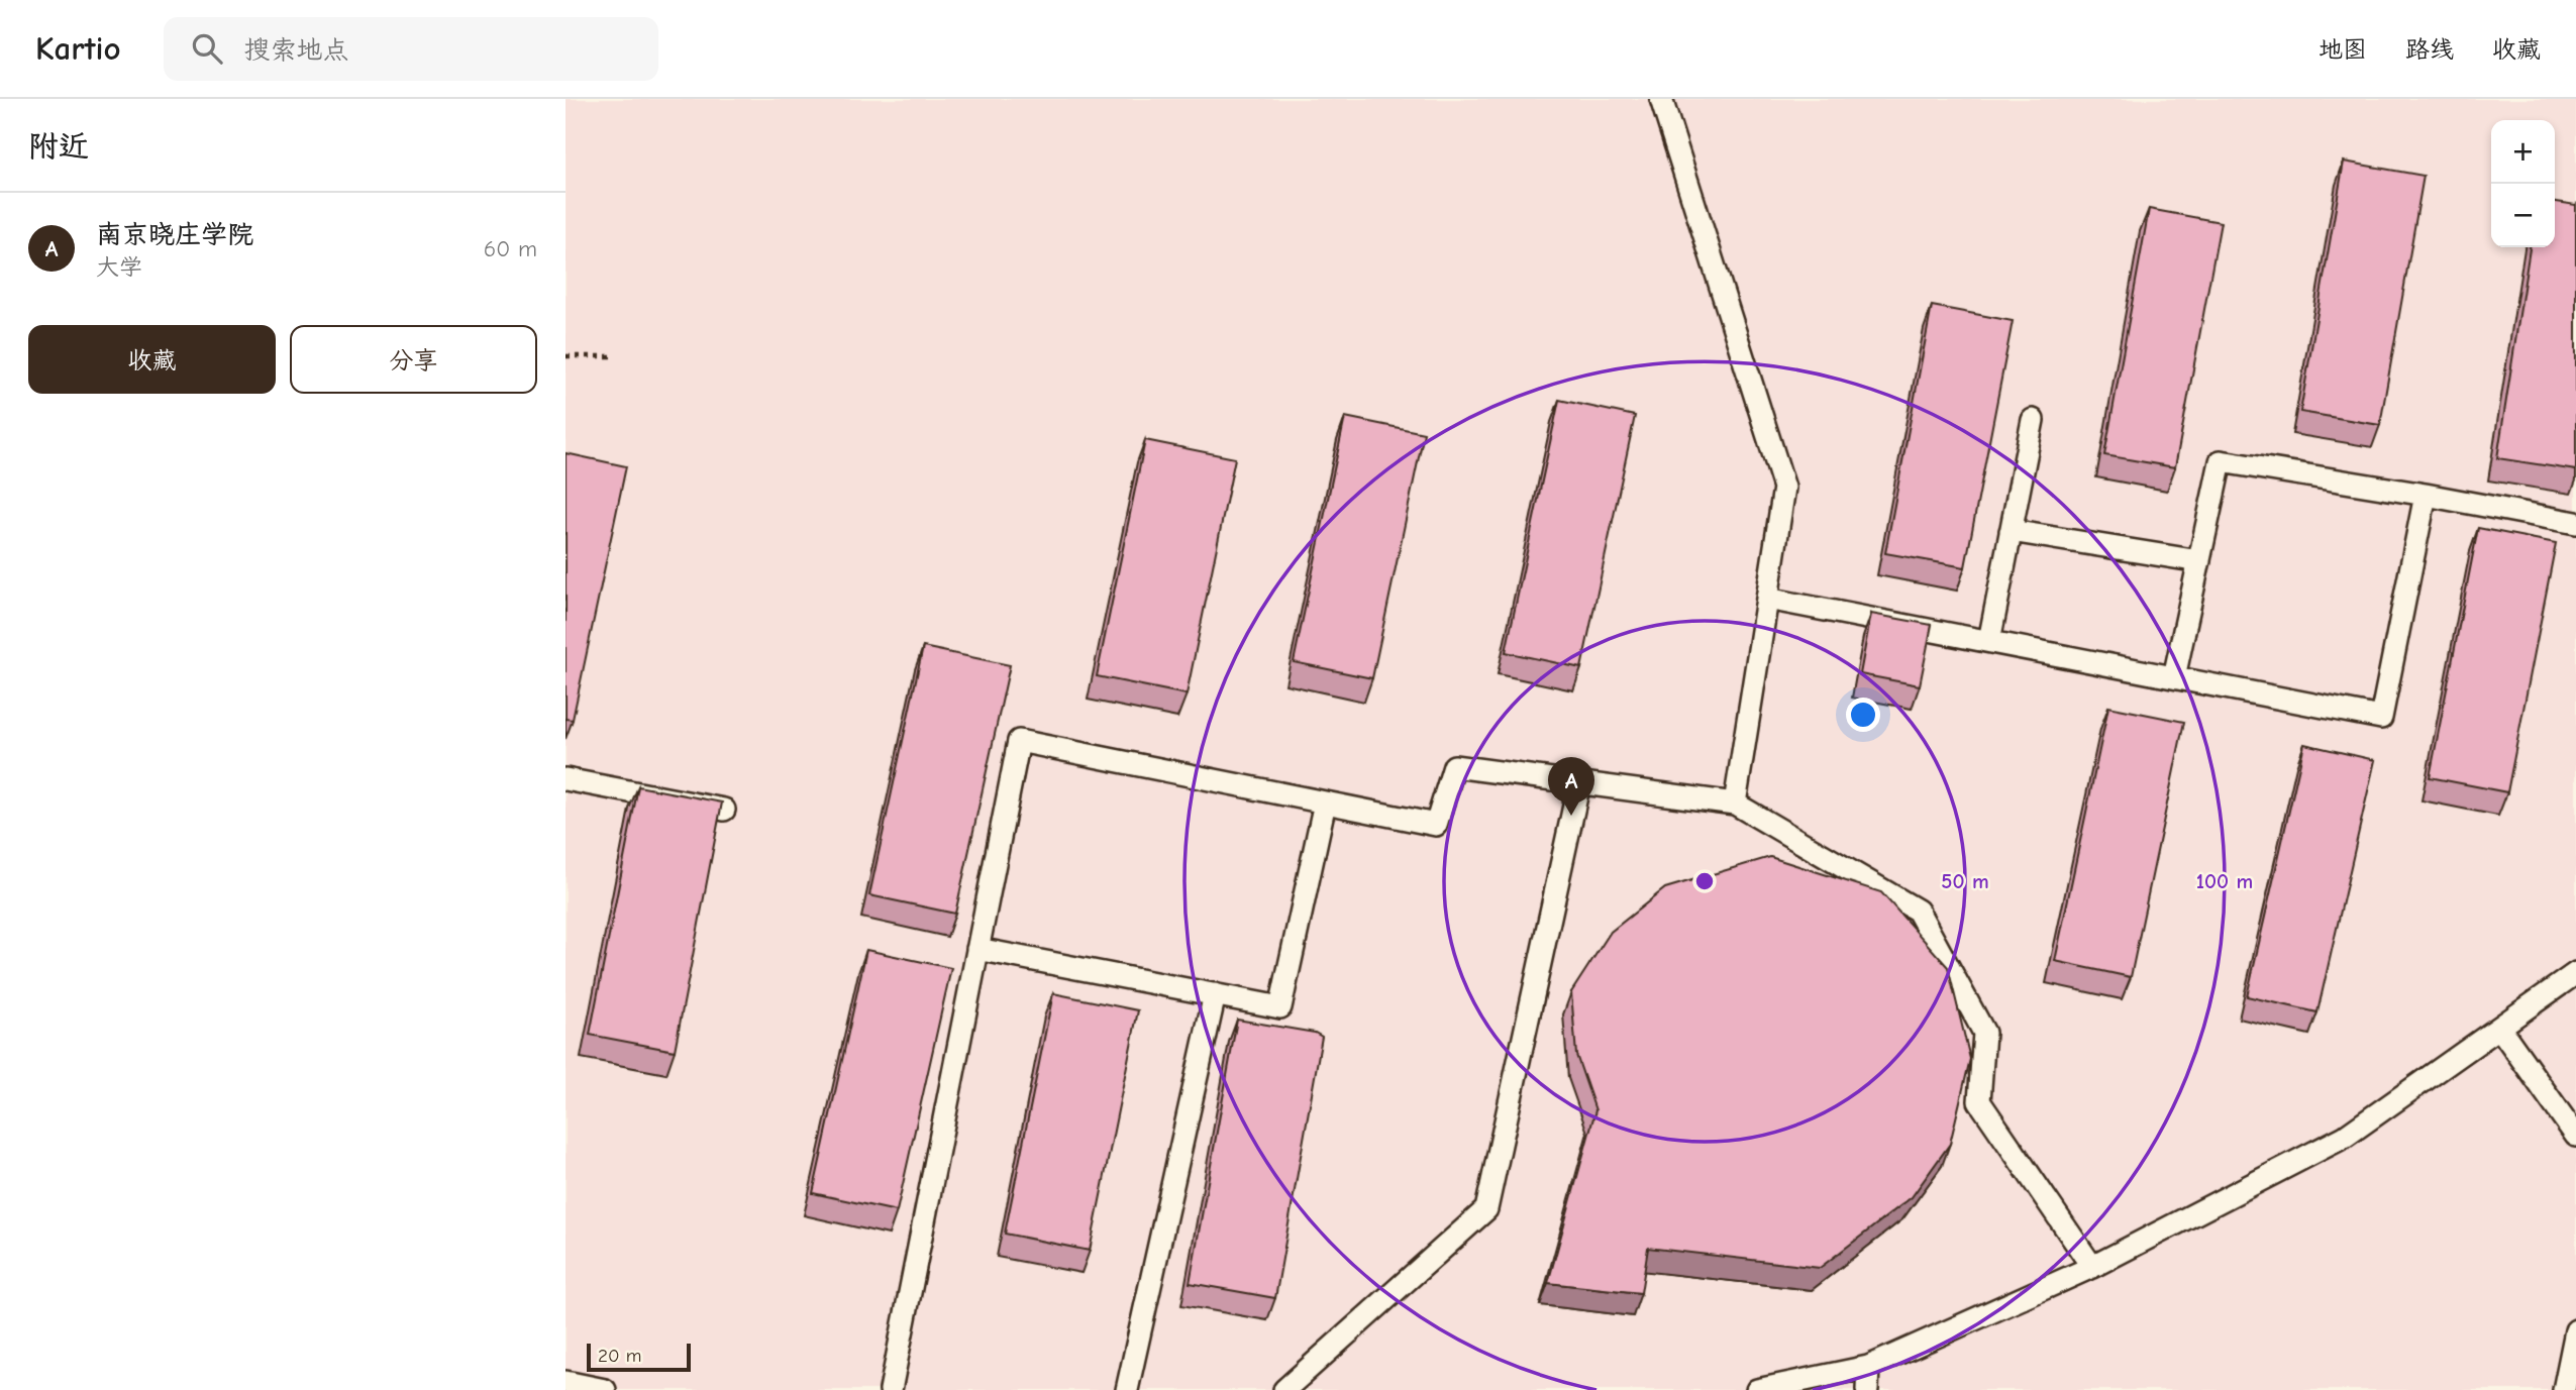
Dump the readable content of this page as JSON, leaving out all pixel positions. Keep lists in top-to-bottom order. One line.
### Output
{"scale_bar":"20 m","page":{"header":"Kartio","search":"搜索地点","nav":["地图","路线","收藏"],"heading":"附近","map_buttons":["+","−"],"list":[{"mark":"A","name":"南京晓庄学院","note":"大学","value":"60 m"}],"buttons":["收藏","分享"],"pins":"A","scale":"20 m"},"rings":["50 m","100 m"]}
